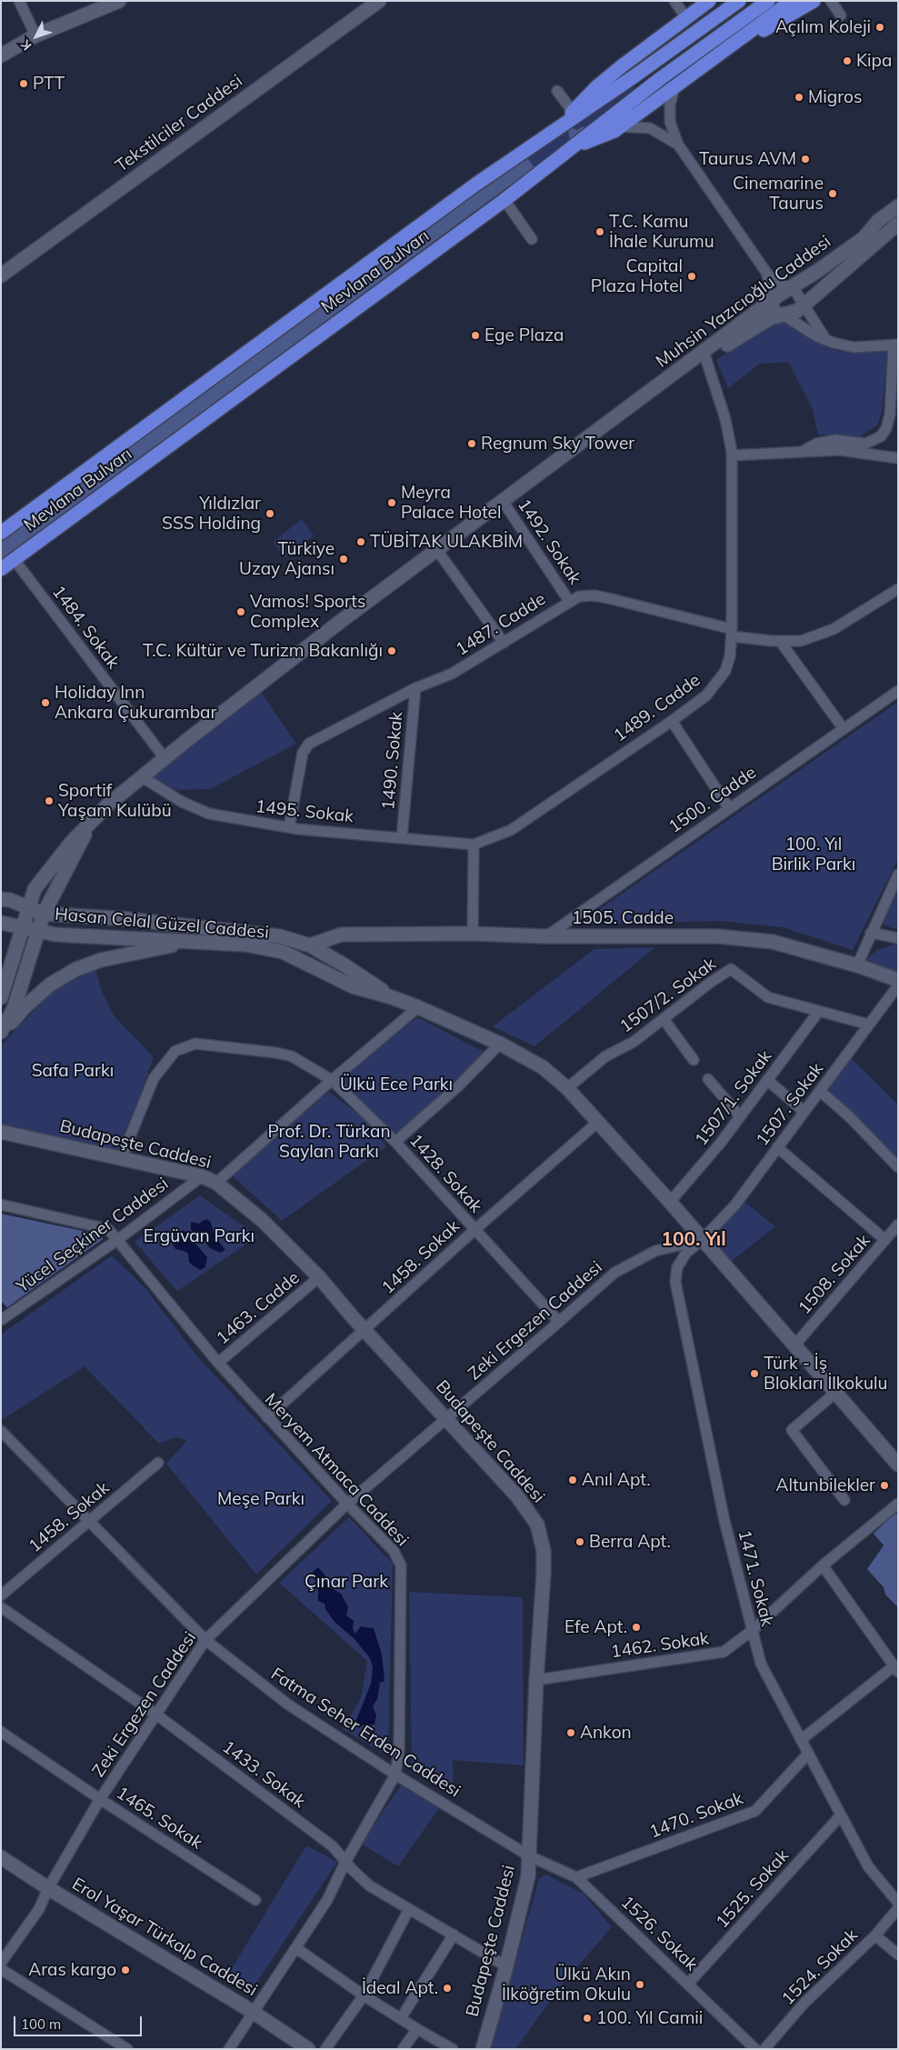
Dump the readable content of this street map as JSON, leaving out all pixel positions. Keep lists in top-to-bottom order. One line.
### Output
{"streets":{"highway":["Mevlana Bulvarı"],"main road":["Tekstilciler Caddesi","Muhsin Yazıcıoğlu Caddesi","1505. Cadde","Hasan Celal Güzel Caddesi","Budapeşte Caddesi","Erol Yaşar Türkalp Caddesi"],"street":["1492. Sokak","1487. Cadde","1484. Sokak","1489. Cadde","1490. Sokak","1500. Cadde","1495. Sokak","1507/2. Sokak","1507/1. Sokak","1507. Sokak","1428. Sokak","Yücel Seçkiner Caddesi","1458. Sokak","1508. Sokak","1463. Cadde","Zeki Ergezen Caddesi","Meryem Atmaca Caddesi","1471. Sokak","1462. Sokak","Fatma Seher Erden Caddesi","1433. Sokak","1470. Sokak","1465. Sokak","1525. Sokak","1526. Sokak","1524. Sokak"]},"crossings":[["Mevlana Bulvarı","1484. Sokak"],["Muhsin Yazıcıoğlu Caddesi","1492. Sokak"],["Muhsin Yazıcıoğlu Caddesi","1484. Sokak"],["Muhsin Yazıcıoğlu Caddesi","1489. Cadde"],["Muhsin Yazıcıoğlu Caddesi","1495. Sokak"],["Muhsin Yazıcıoğlu Caddesi","Hasan Celal Güzel Caddesi"],["1492. Sokak","1487. Cadde"],["1487. Cadde","1489. Cadde"],["1487. Cadde","1490. Sokak"],["1487. Cadde","1495. Sokak"],["1489. Cadde","1495. Sokak"],["1490. Sokak","1495. Sokak"],["1500. Cadde","1505. Cadde"],["1505. Cadde","Hasan Celal Güzel Caddesi"],["1505. Cadde","1507. Sokak"],["Hasan Celal Güzel Caddesi","1507/2. Sokak"],["Hasan Celal Güzel Caddesi","1507/1. Sokak"],["Hasan Celal Güzel Caddesi","1507. Sokak"],["Hasan Celal Güzel Caddesi","1458. Sokak"],["Hasan Celal Güzel Caddesi","1508. Sokak"],["Hasan Celal Güzel Caddesi","Zeki Ergezen Caddesi"],["Hasan Celal Güzel Caddesi","1471. Sokak"],["1507/2. Sokak","1507/1. Sokak"],["1507/2. Sokak","1507. Sokak"],["1507. Sokak","Zeki Ergezen Caddesi"],["1507. Sokak","1471. Sokak"],["Budapeşte Caddesi","1428. Sokak"],["Budapeşte Caddesi","Yücel Seçkiner Caddesi"],["Budapeşte Caddesi","1458. Sokak"],["Budapeşte Caddesi","1463. Cadde"],["Budapeşte Caddesi","Zeki Ergezen Caddesi"],["Budapeşte Caddesi","1462. Sokak"],["Budapeşte Caddesi","Fatma Seher Erden Caddesi"],["Budapeşte Caddesi","1433. Sokak"],["Budapeşte Caddesi","1526. Sokak"],["1428. Sokak","1458. Sokak"],["1428. Sokak","Zeki Ergezen Caddesi"],["Yücel Seçkiner Caddesi","Meryem Atmaca Caddesi"],["1458. Sokak","Meryem Atmaca Caddesi"],["1458. Sokak","Fatma Seher Erden Caddesi"],["1463. Cadde","Meryem Atmaca Caddesi"],["Zeki Ergezen Caddesi","Meryem Atmaca Caddesi"],["Zeki Ergezen Caddesi","1471. Sokak"],["Zeki Ergezen Caddesi","Fatma Seher Erden Caddesi"],["Zeki Ergezen Caddesi","1433. Sokak"],["Zeki Ergezen Caddesi","1465. Sokak"],["Zeki Ergezen Caddesi","Erol Yaşar Türkalp Caddesi"],["Meryem Atmaca Caddesi","Fatma Seher Erden Caddesi"],["Meryem Atmaca Caddesi","1433. Sokak"],["Meryem Atmaca Caddesi","Erol Yaşar Türkalp Caddesi"],["1471. Sokak","1462. Sokak"],["1471. Sokak","1470. Sokak"],["1471. Sokak","1525. Sokak"],["Fatma Seher Erden Caddesi","1526. Sokak"],["1470. Sokak","1526. Sokak"],["1525. Sokak","1526. Sokak"]],"districts":["100. Yıl"],"parks":["100. Yıl Birlik Parkı","Safa Parkı","Ülkü Ece Parkı","Prof. Dr. Türkan Saylan Parkı","Ergüvan Parkı","Meşe Parkı","Çınar Park"],"places":["Açılım Koleji","Kipa","PTT","Migros","Taurus AVM","Cinemarine Taurus","T.C. Kamu İhale Kurumu","Capital Plaza Hotel","Ege Plaza","Regnum Sky Tower","Meyra Palace Hotel","Yıldızlar SSS Holding","TÜBİTAK ULAKBİM","Türkiye Uzay Ajansı","Vamos! Sports Complex","T.C. Kültür ve Turizm Bakanlığı","Holiday Inn Ankara Çukurambar","Sportif Yaşam Kulübü","Türk - İş Blokları İlkokulu","Anıl Apt.","Altunbilekler","Berra Apt.","Efe Apt.","Ankon","Aras kargo","Ülkü Akın İlköğretim Okulu","İdeal Apt.","100. Yıl Camii"],"scale_bar":"100 m","north":"bottom left"}
